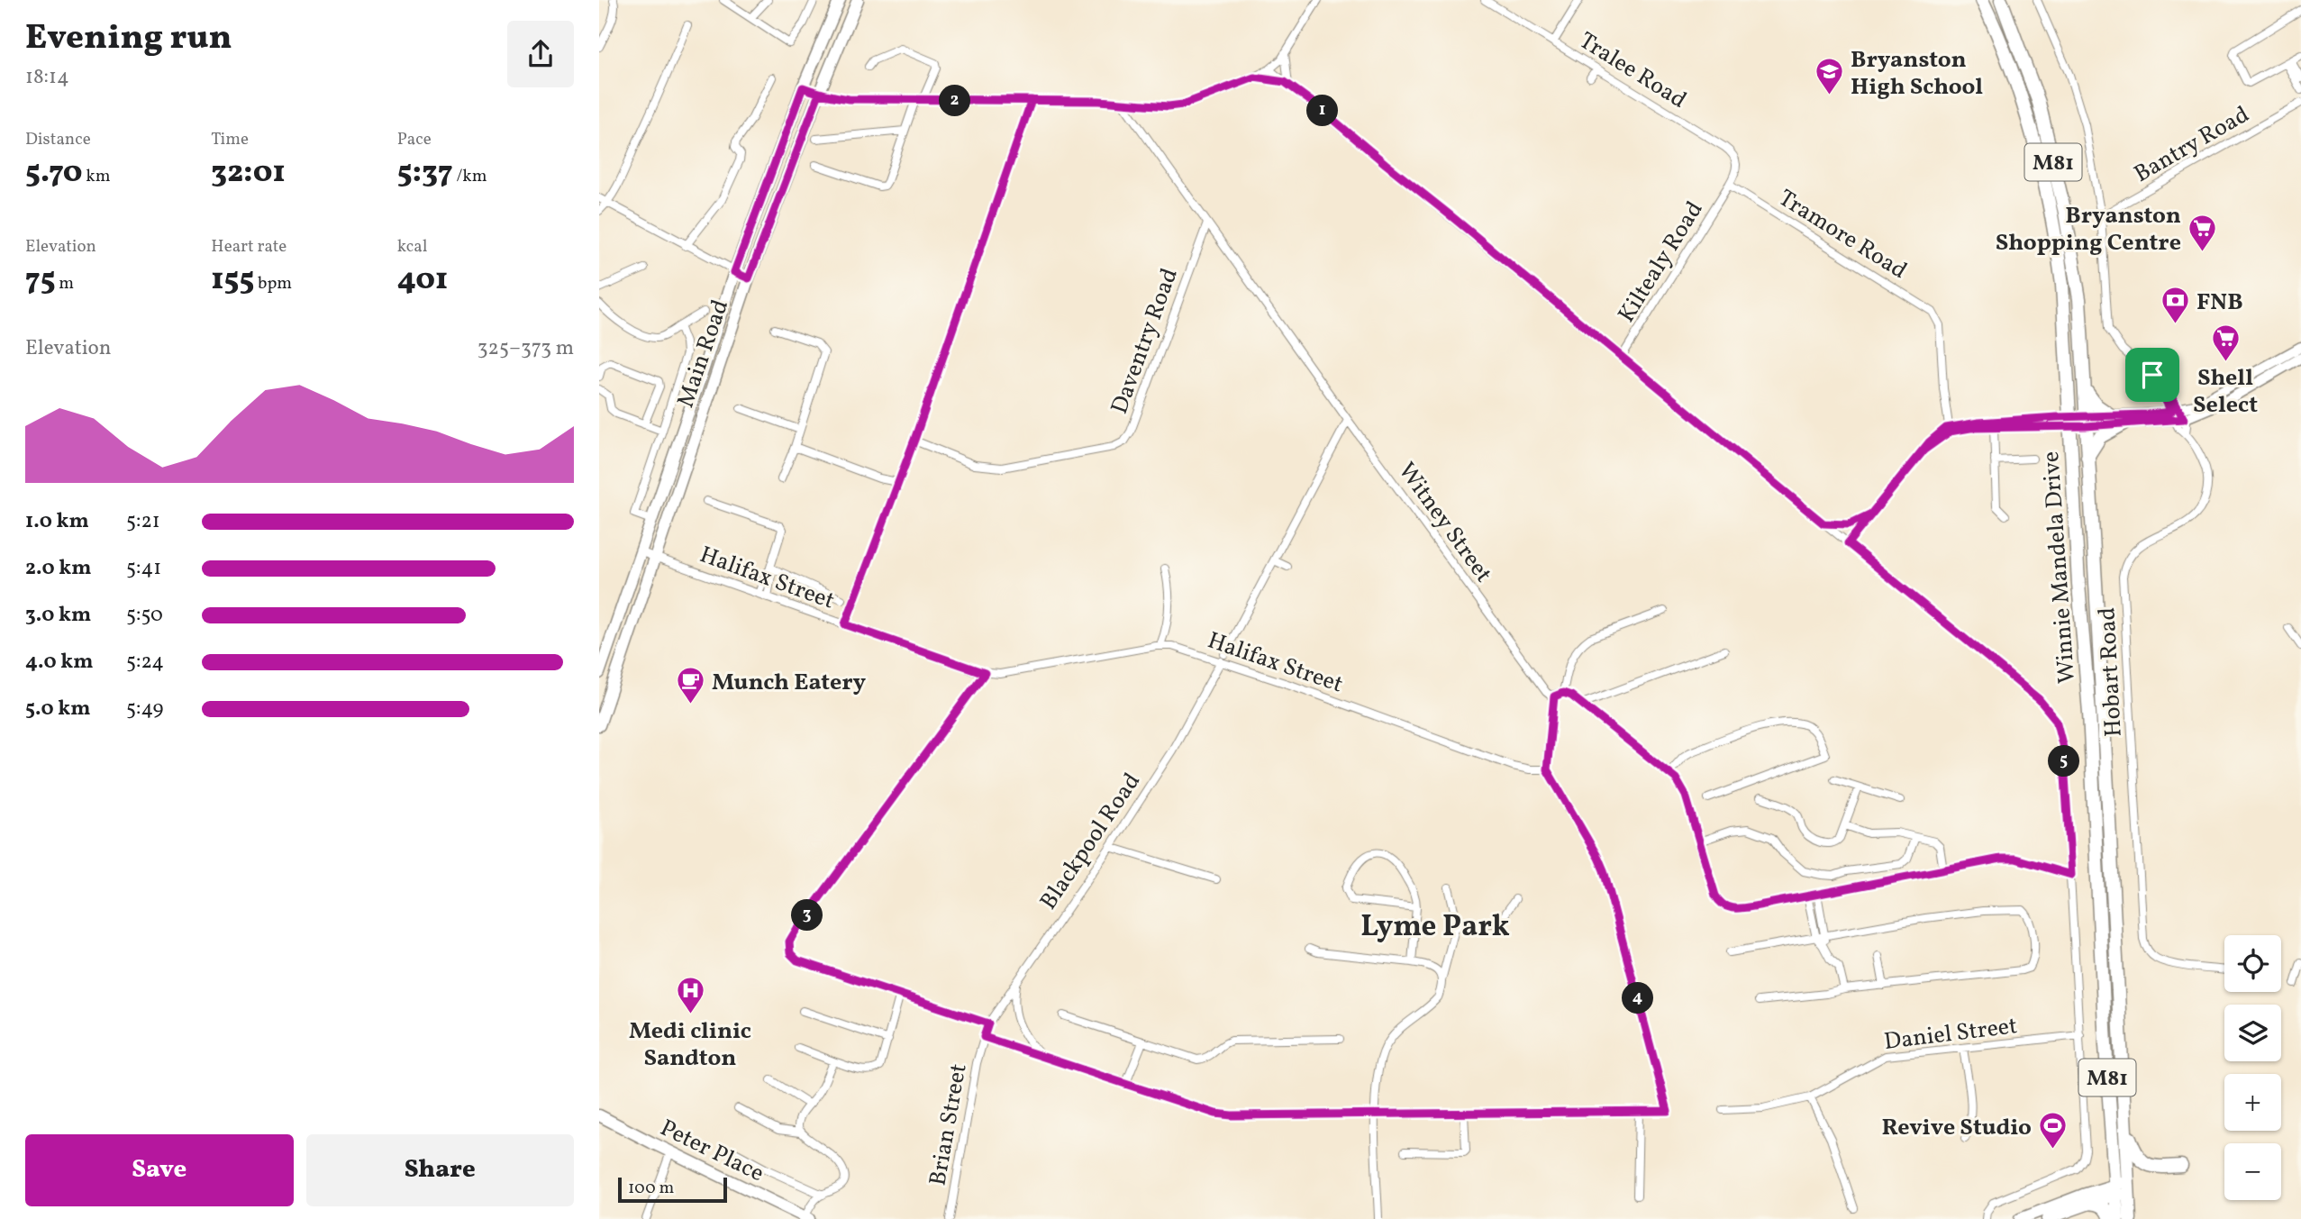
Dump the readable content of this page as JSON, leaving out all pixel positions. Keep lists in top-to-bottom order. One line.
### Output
{"streets":{"main road":["M81","Main Road","Winnie Mandela Drive","Peter Place"],"street":["Tralee Road","Bantry Road","Tramore Road","Kiltealy Road","Daventry Road","Witney Street","Halifax Street","Hobart Road","Blackpool Road","Daniel Street","Brian Street"]},"crossings":[["Tralee Road","Tramore Road"],["Tralee Road","Kiltealy Road"],["Bantry Road","Hobart Road"],["Tramore Road","Kiltealy Road"],["Daventry Road","Witney Street"],["Main Road","Halifax Street"],["Witney Street","Blackpool Road"],["Halifax Street","Blackpool Road"],["Blackpool Road","Brian Street"]],"districts":["Lyme Park"],"places":{"school or university":["Bryanston High School"],"supermarket":["Bryanston Shopping Centre","Shell Select"],"bank":["FNB"],"cafe":["Munch Eatery"],"hospital":["Medi clinic Sandton"],"sports":["Revive Studio"]},"scale_bar":"100 m","page":{"heading":["Evening run","18:14"],"pins":["2","1","5","3","4"],"stats":[["Distance","5.70 km"],["Time","32:01"],["Pace","5:37 /km"],["Elevation","75 m"],["Heart rate","155 bpm"],["kcal","401"]],"chart":["Elevation","325–373 m"],"list":[{"name":"1.0 km","note":"5:21"},{"name":"2.0 km","note":"5:41"},{"name":"3.0 km","note":"5:50"},{"name":"4.0 km","note":"5:24"},{"name":"5.0 km","note":"5:49"}],"map_buttons":["+","−"],"buttons":["Save","Share"],"scale":"100 m"}}
